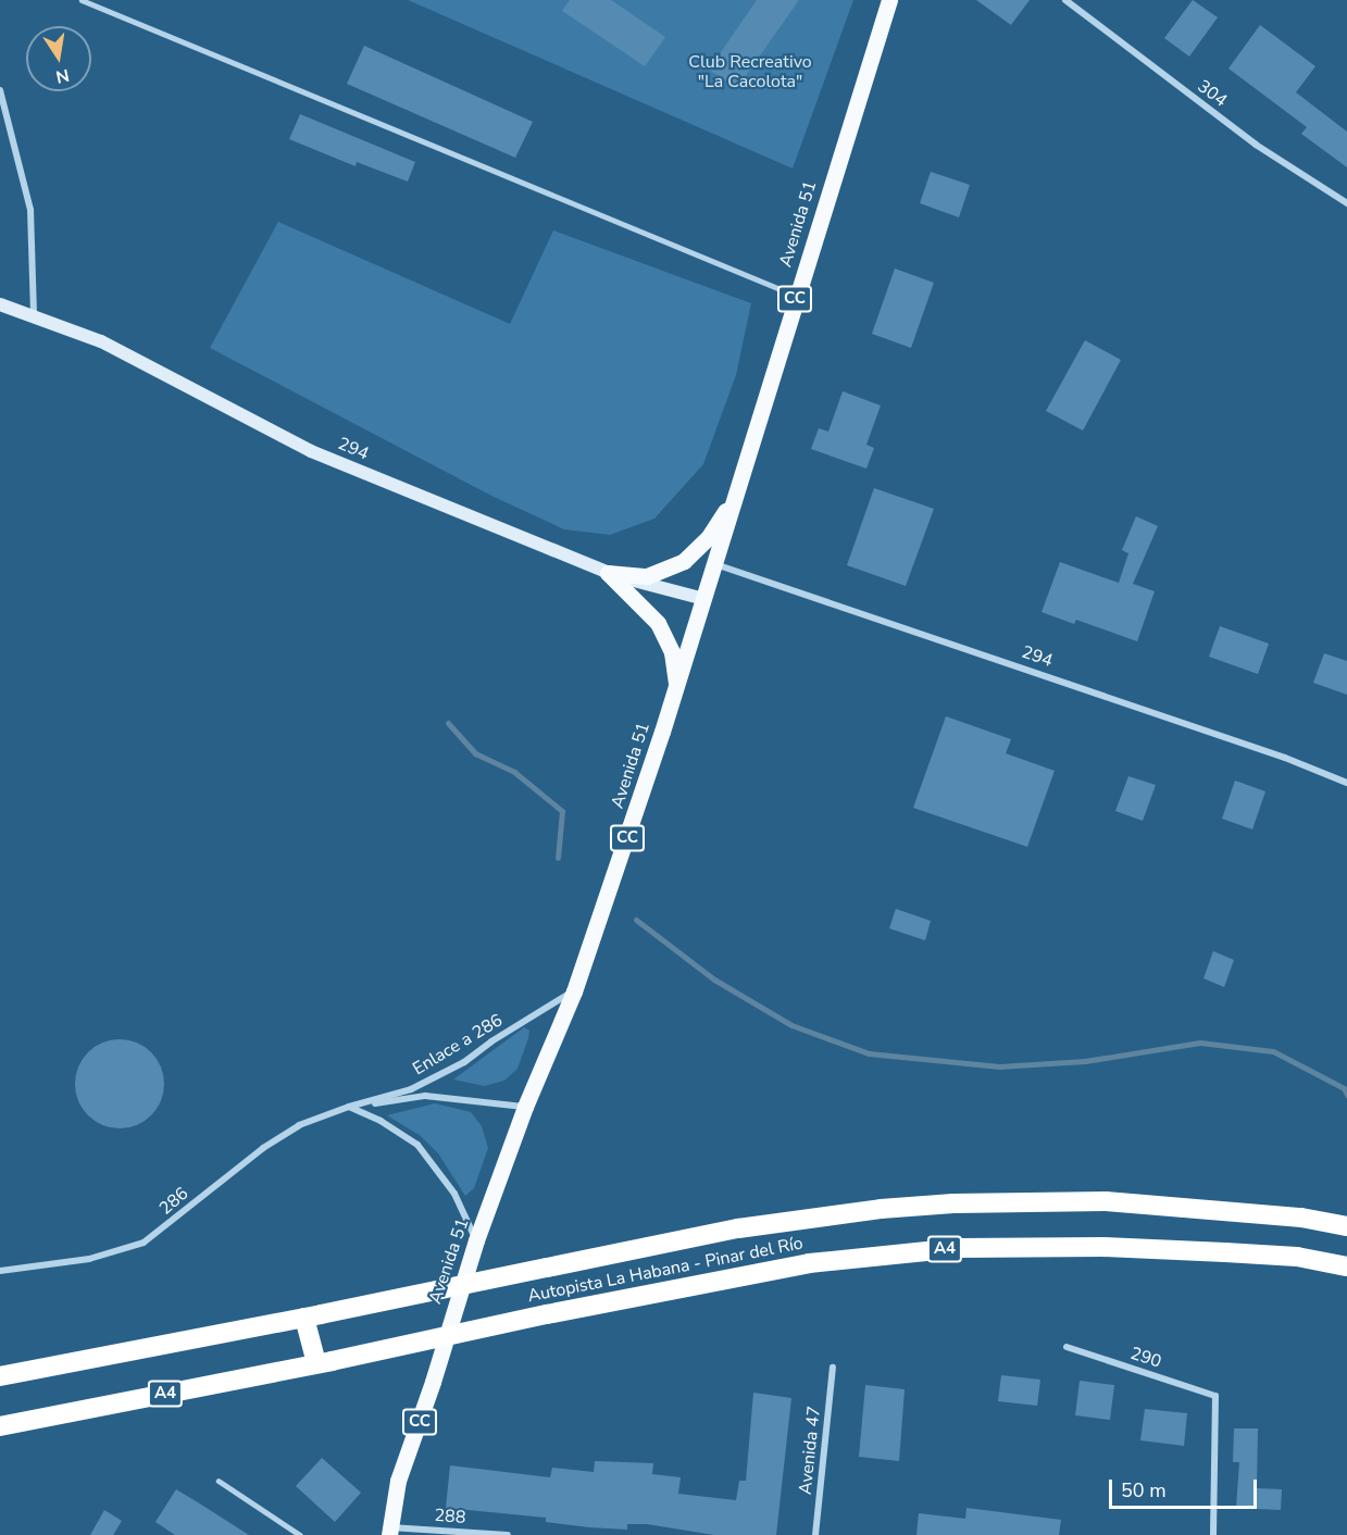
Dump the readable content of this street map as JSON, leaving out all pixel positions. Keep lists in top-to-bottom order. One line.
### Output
{"streets":{"highway":["A4","Autopista La Habana - Pinar del Río"],"main road":["Avenida 51","CC","294"],"street":["304","Enlace a 286","286","290","Avenida 47","288"]},"crossings":[["Avenida 51","294"],["Avenida 51","Enlace a 286"],["Avenida 51","288"],["Enlace a 286","286"]],"parks":["Club Recreativo \"La Cacolota\""],"scale_bar":"50 m","north":"bottom"}
